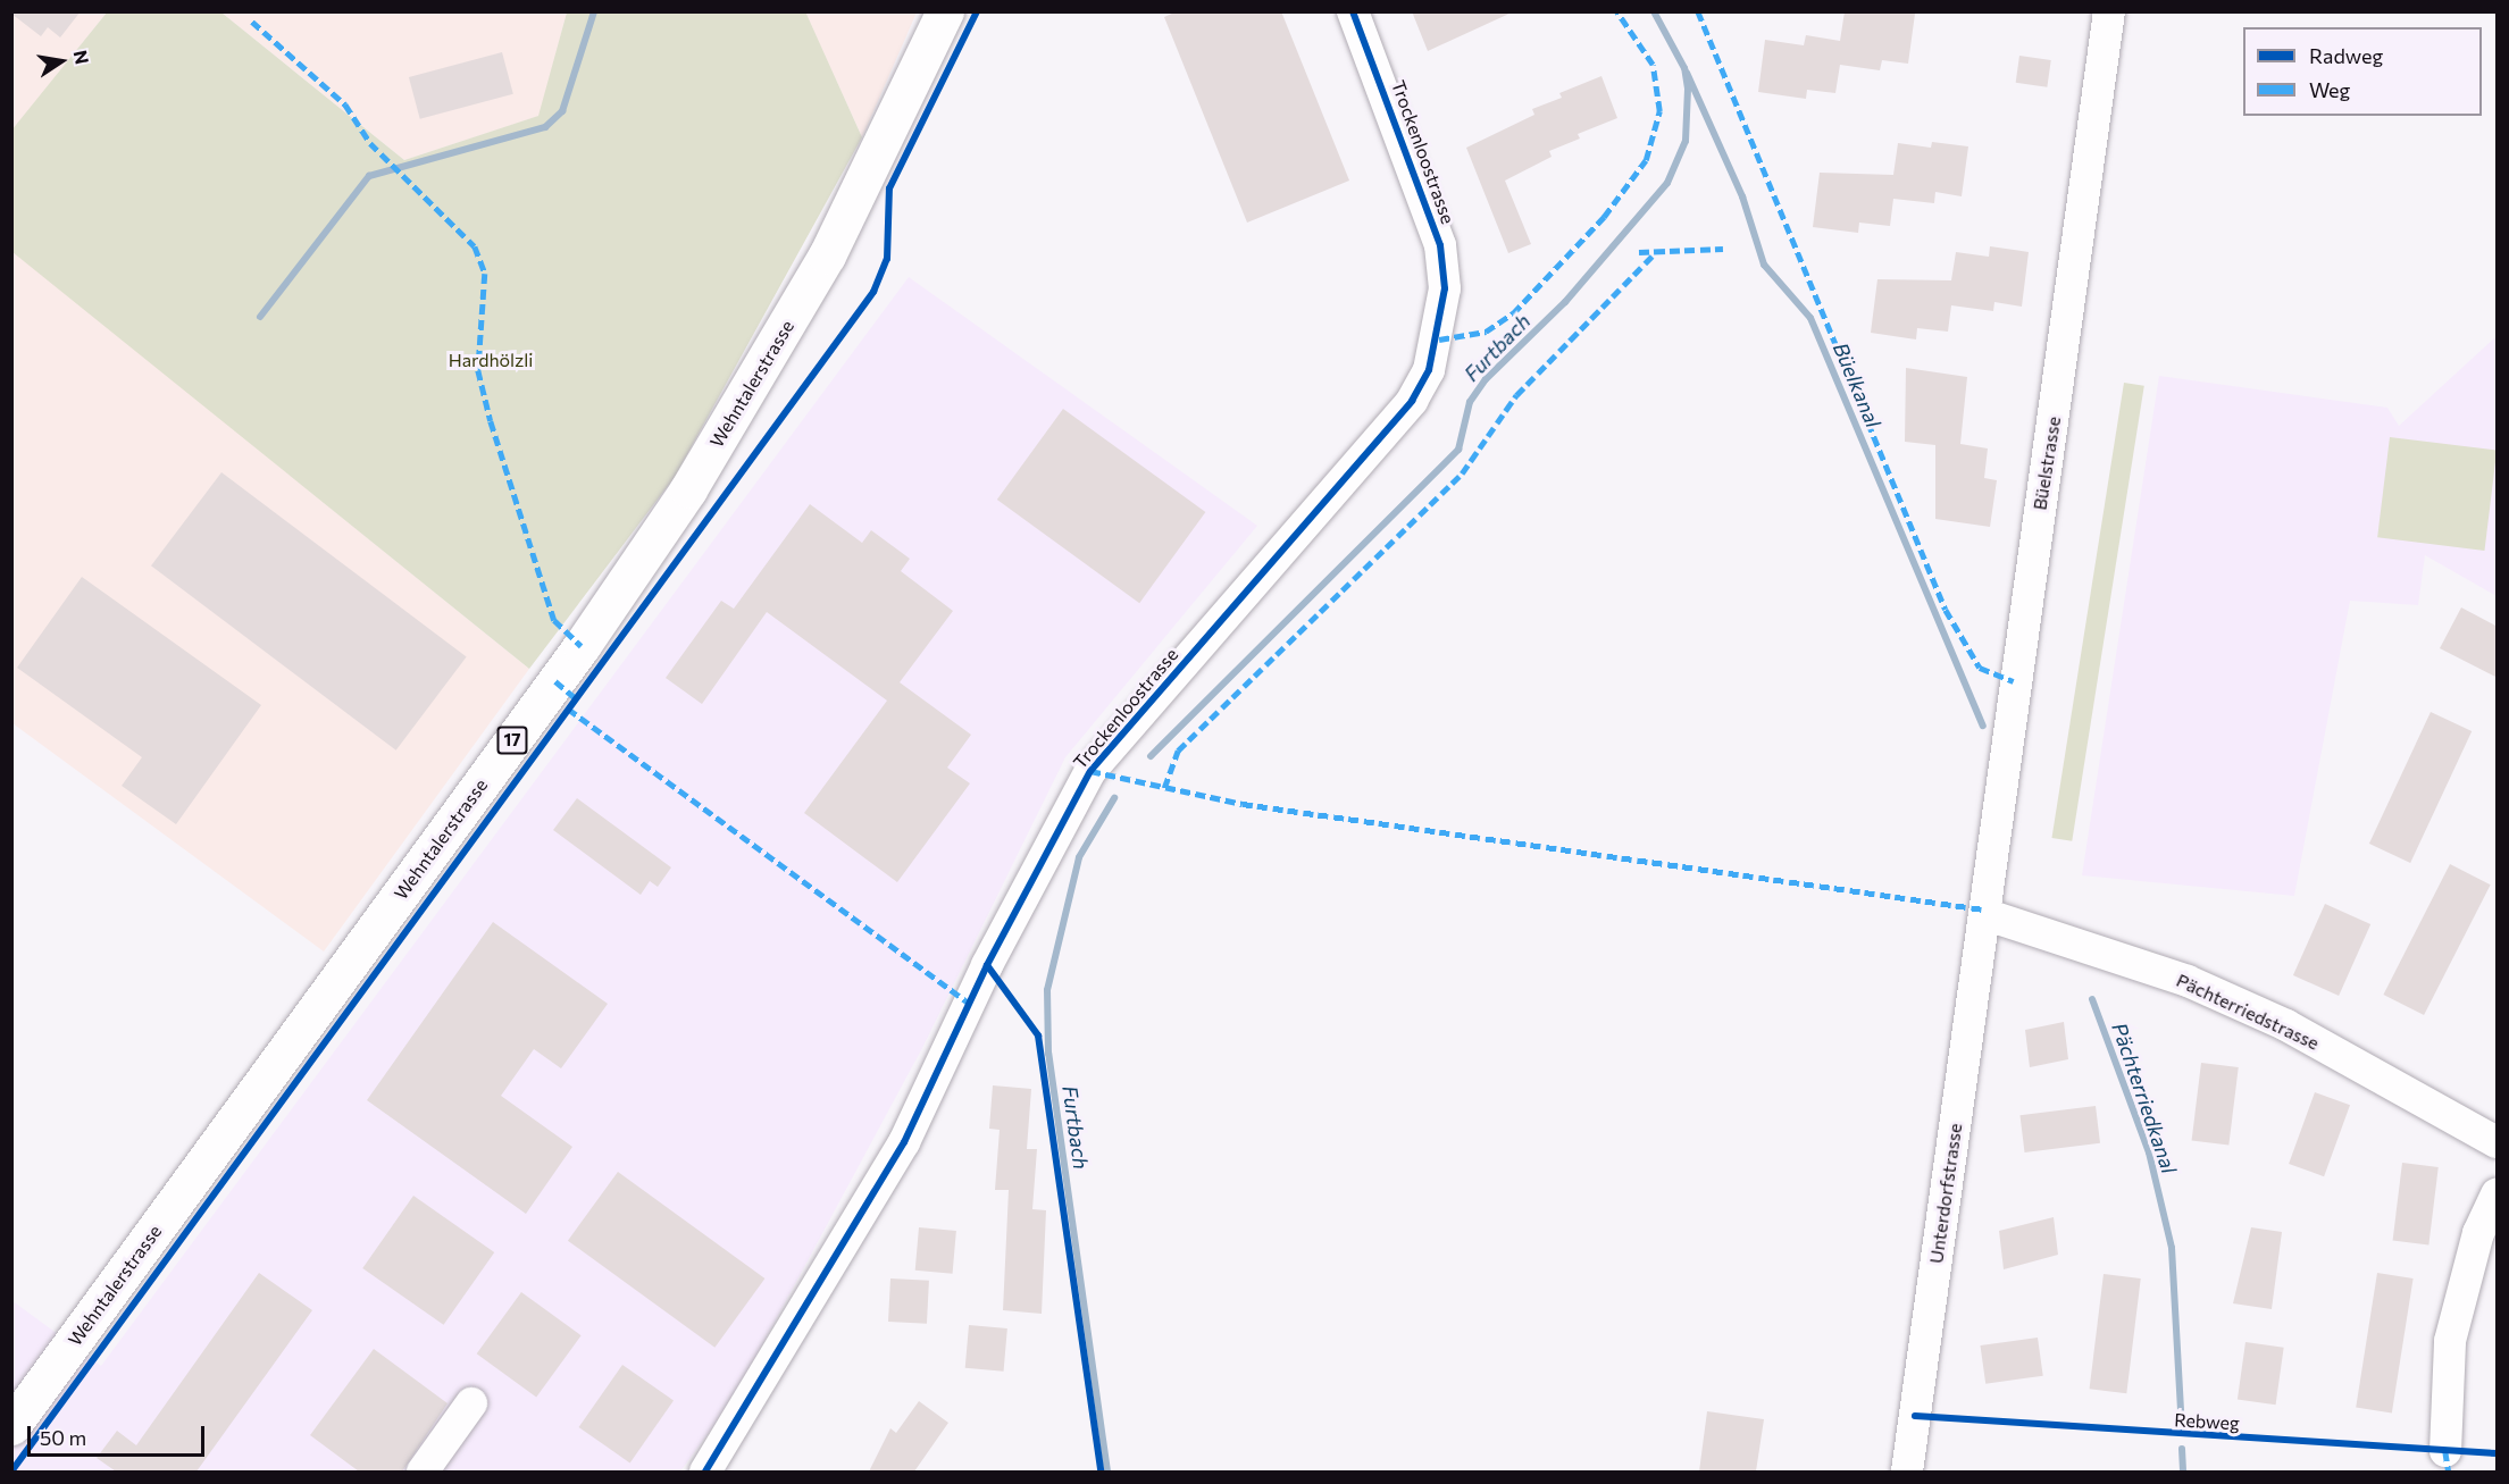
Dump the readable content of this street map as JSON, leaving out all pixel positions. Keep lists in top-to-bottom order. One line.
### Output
{"streets":{"main road":["Wehntalerstrasse","17"],"street":["Trockenloostrasse","Büelstrasse","Pächterriedstrasse","Unterdorfstrasse"],"cycle path":["Rebweg"]},"crossings":[["Büelstrasse","Pächterriedstrasse"],["Büelstrasse","Unterdorfstrasse"],["Pächterriedstrasse","Unterdorfstrasse"]],"water":["Furtbach","Büelkanal","Pächterriedkanal"],"parks":["Hardhölzli"],"legend":["Radweg","Weg"],"scale_bar":"50 m","north":"right"}
